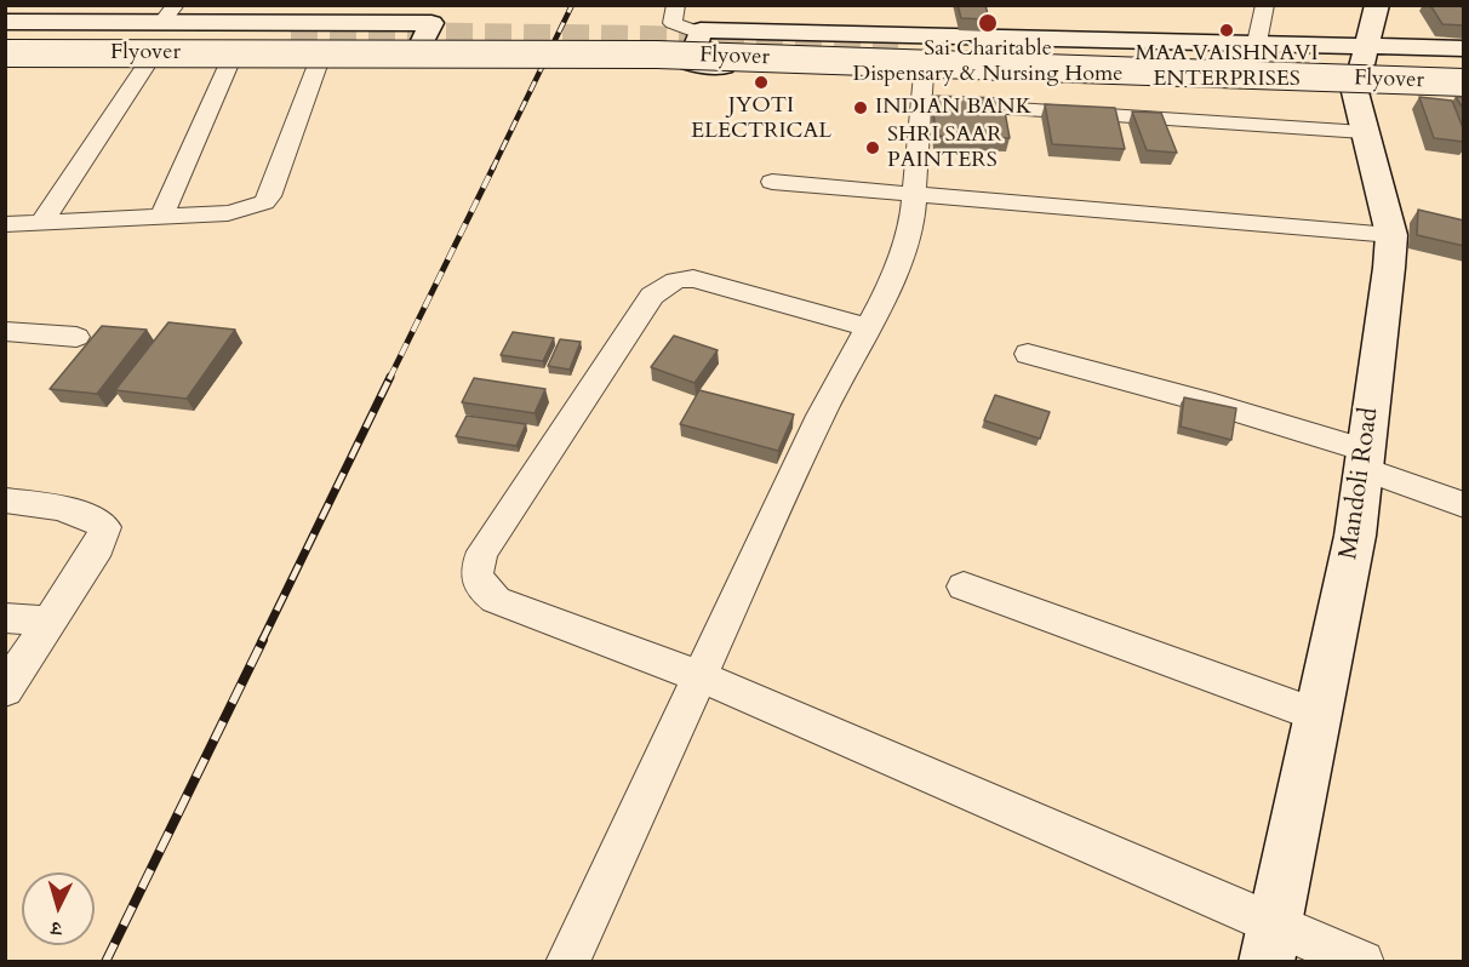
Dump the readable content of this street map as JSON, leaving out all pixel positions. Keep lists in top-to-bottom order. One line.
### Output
{"streets":{"street":["Flyover","Mandoli Road"]},"places":["Sai Charitable Dispensary & Nursing Home","MAA VAISHNAVI ENTERPRISES","JYOTI ELECTRICAL","INDIAN BANK","SHRI SAAR PAINTERS"],"north":"bottom"}
